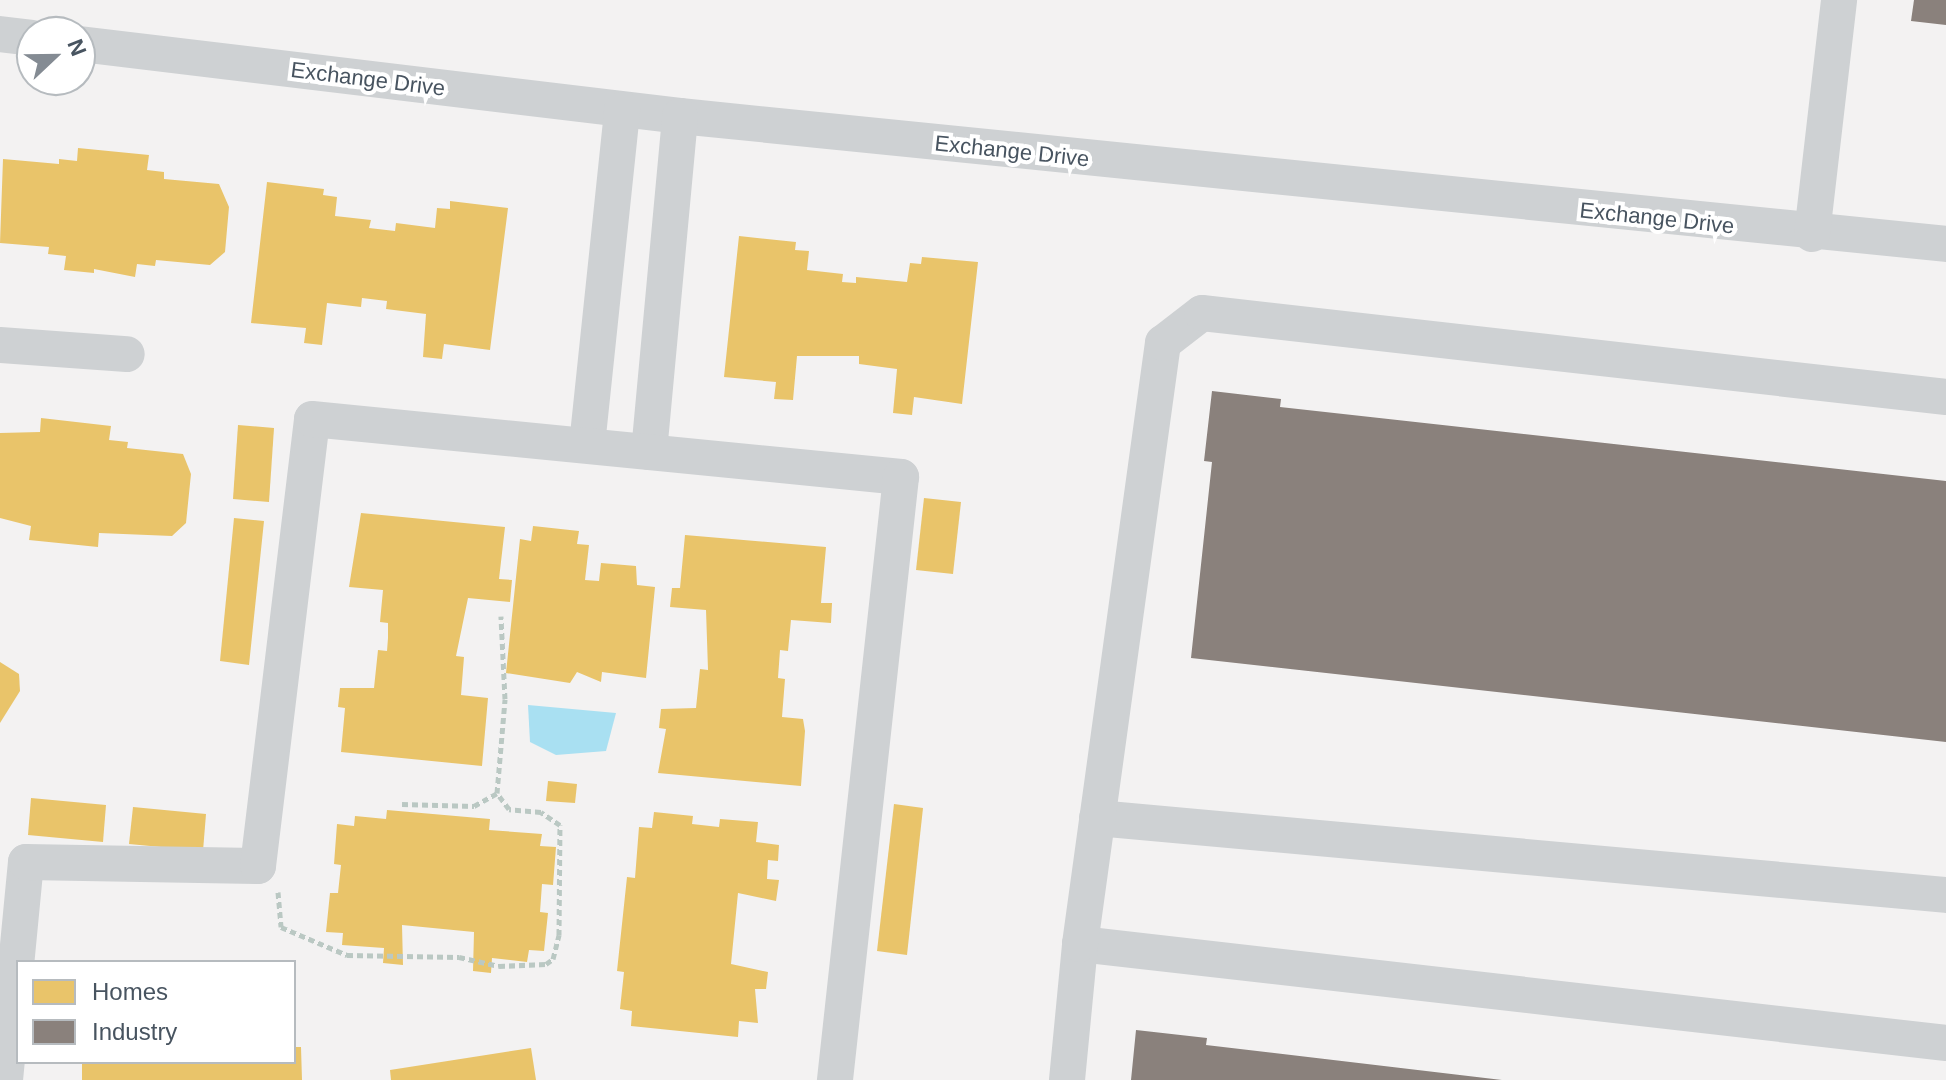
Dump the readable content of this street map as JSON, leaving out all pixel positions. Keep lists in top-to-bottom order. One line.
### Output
{"streets":{"street":["Exchange Drive"]},"legend":["Homes","Industry"],"north":"right"}
